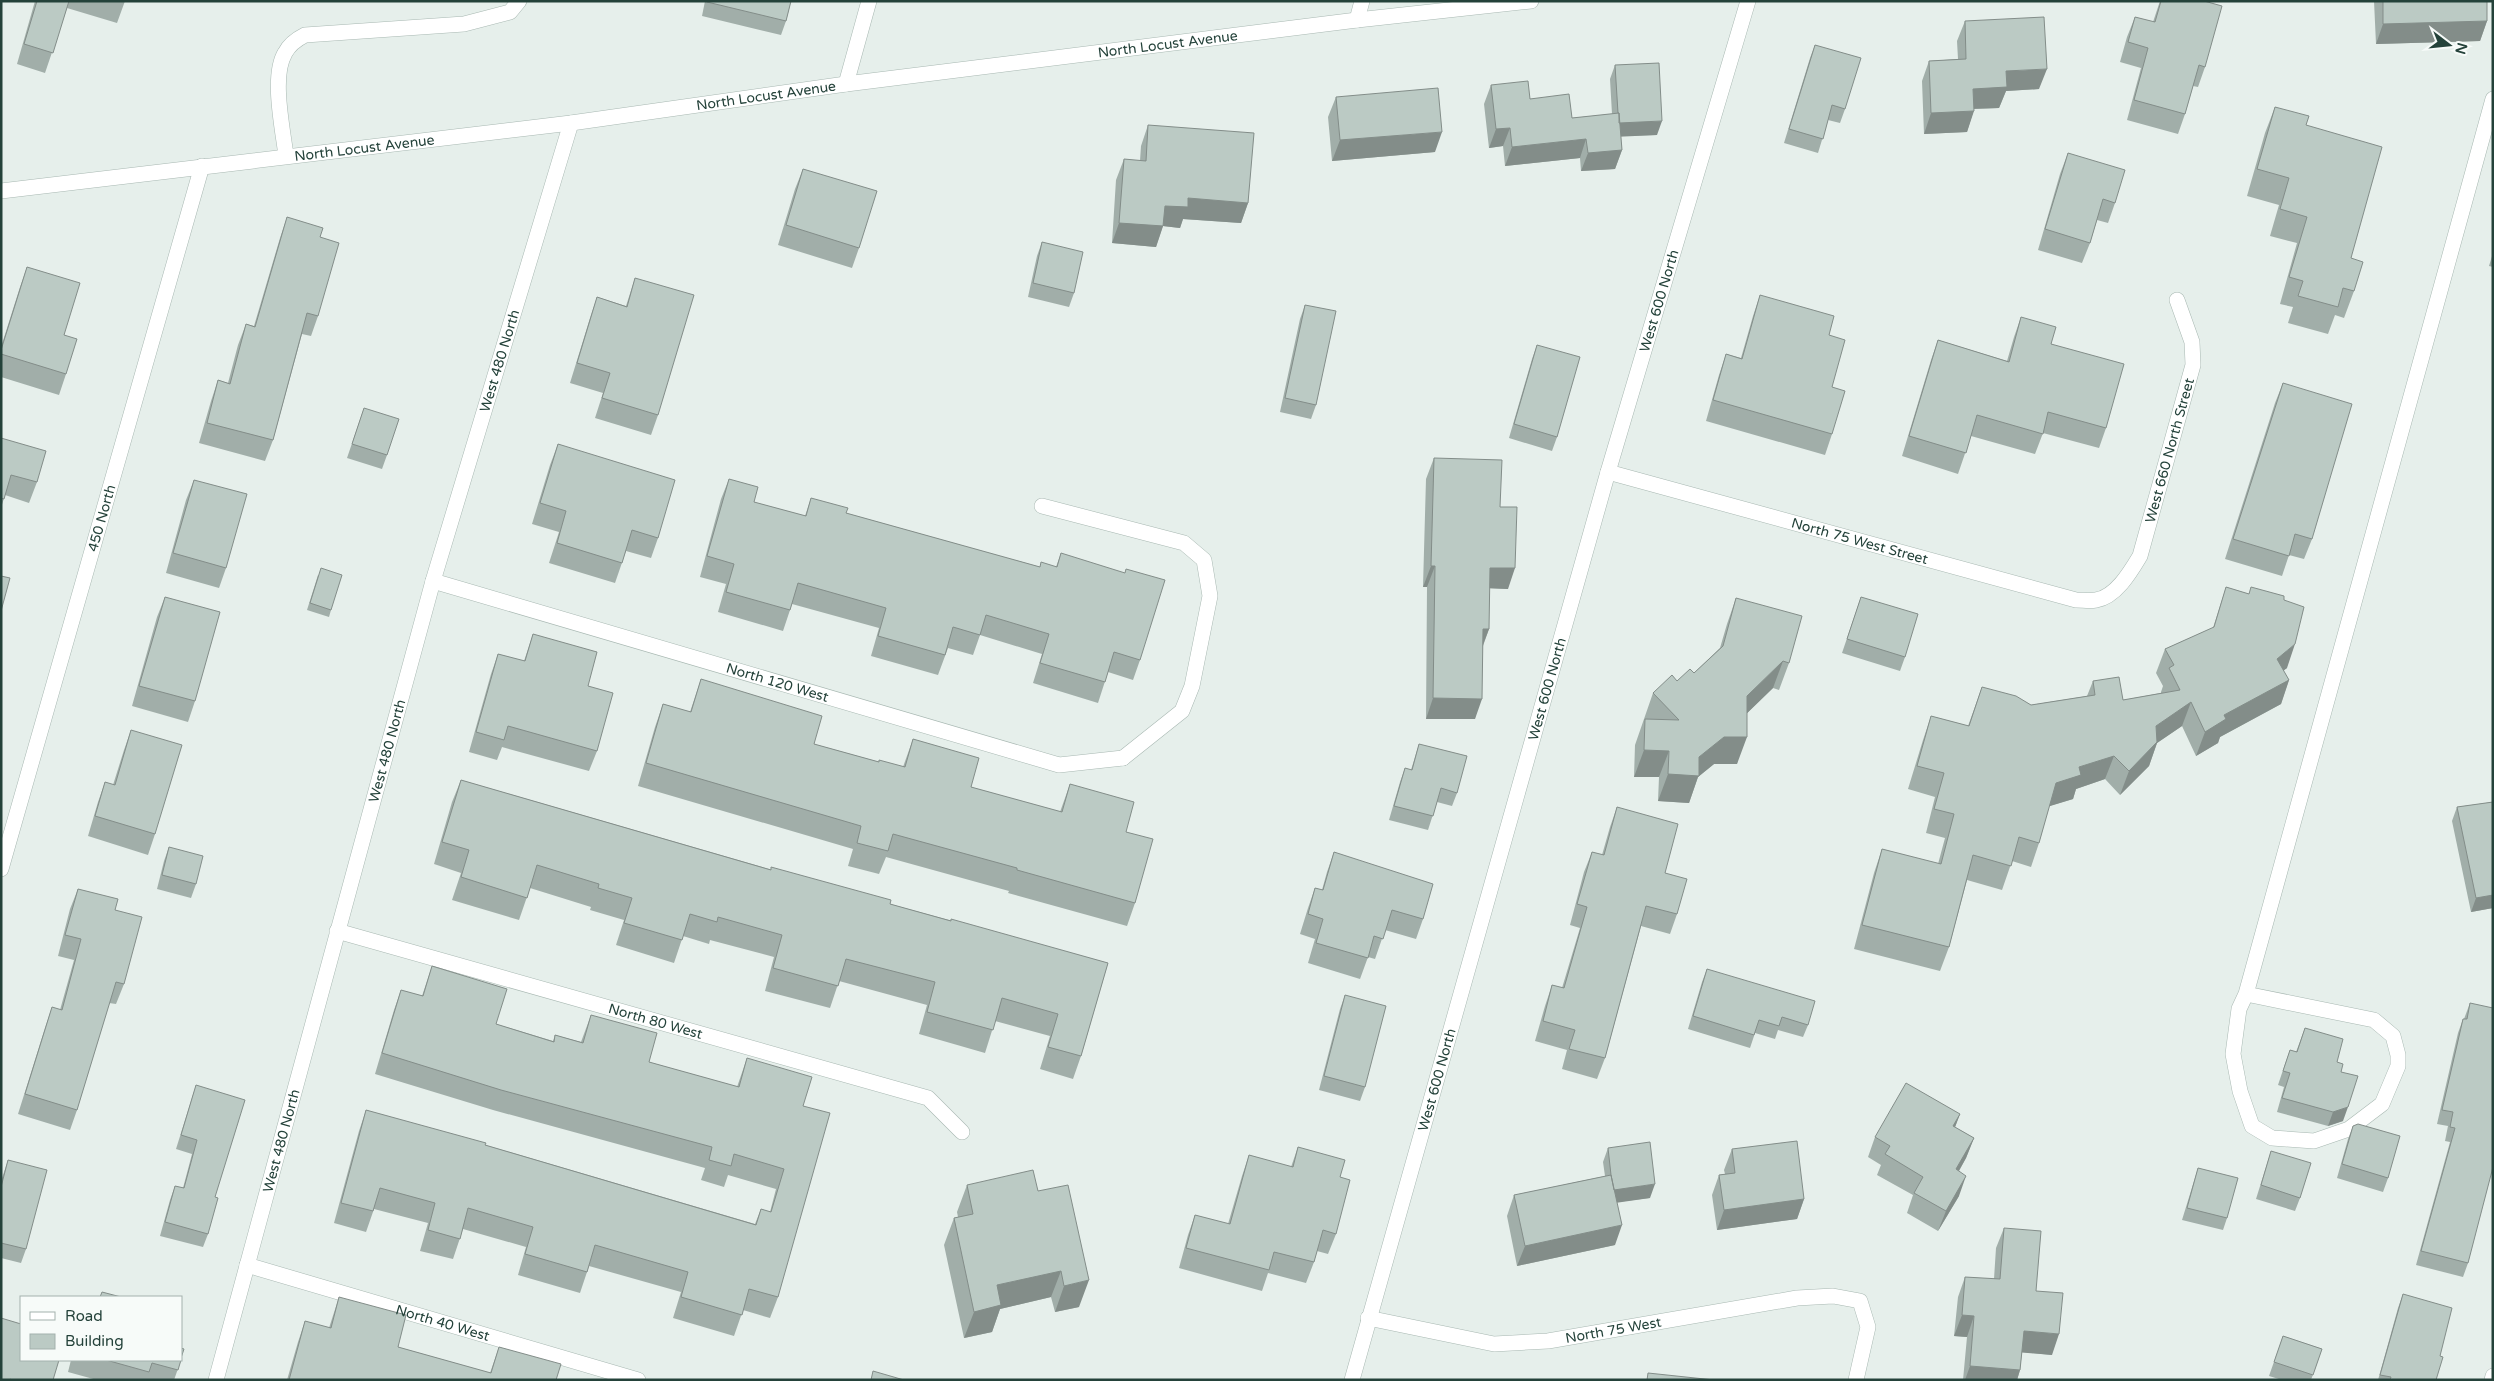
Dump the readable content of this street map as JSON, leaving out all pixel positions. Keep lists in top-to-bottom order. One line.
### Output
{"streets":{"street":["North Locust Avenue","West 600 North","West 480 North","West 660 North Street","450 North","North 75 West Street","North 120 West","North 80 West","North 40 West","North 75 West"]},"crossings":[["North Locust Avenue","West 480 North"],["North Locust Avenue","450 North"],["West 600 North","North 75 West Street"],["West 600 North","North 75 West"],["West 480 North","North 120 West"],["West 480 North","North 80 West"],["West 480 North","North 40 West"],["West 660 North Street","North 75 West Street"]],"legend":["Road","Building"],"north":"right"}
